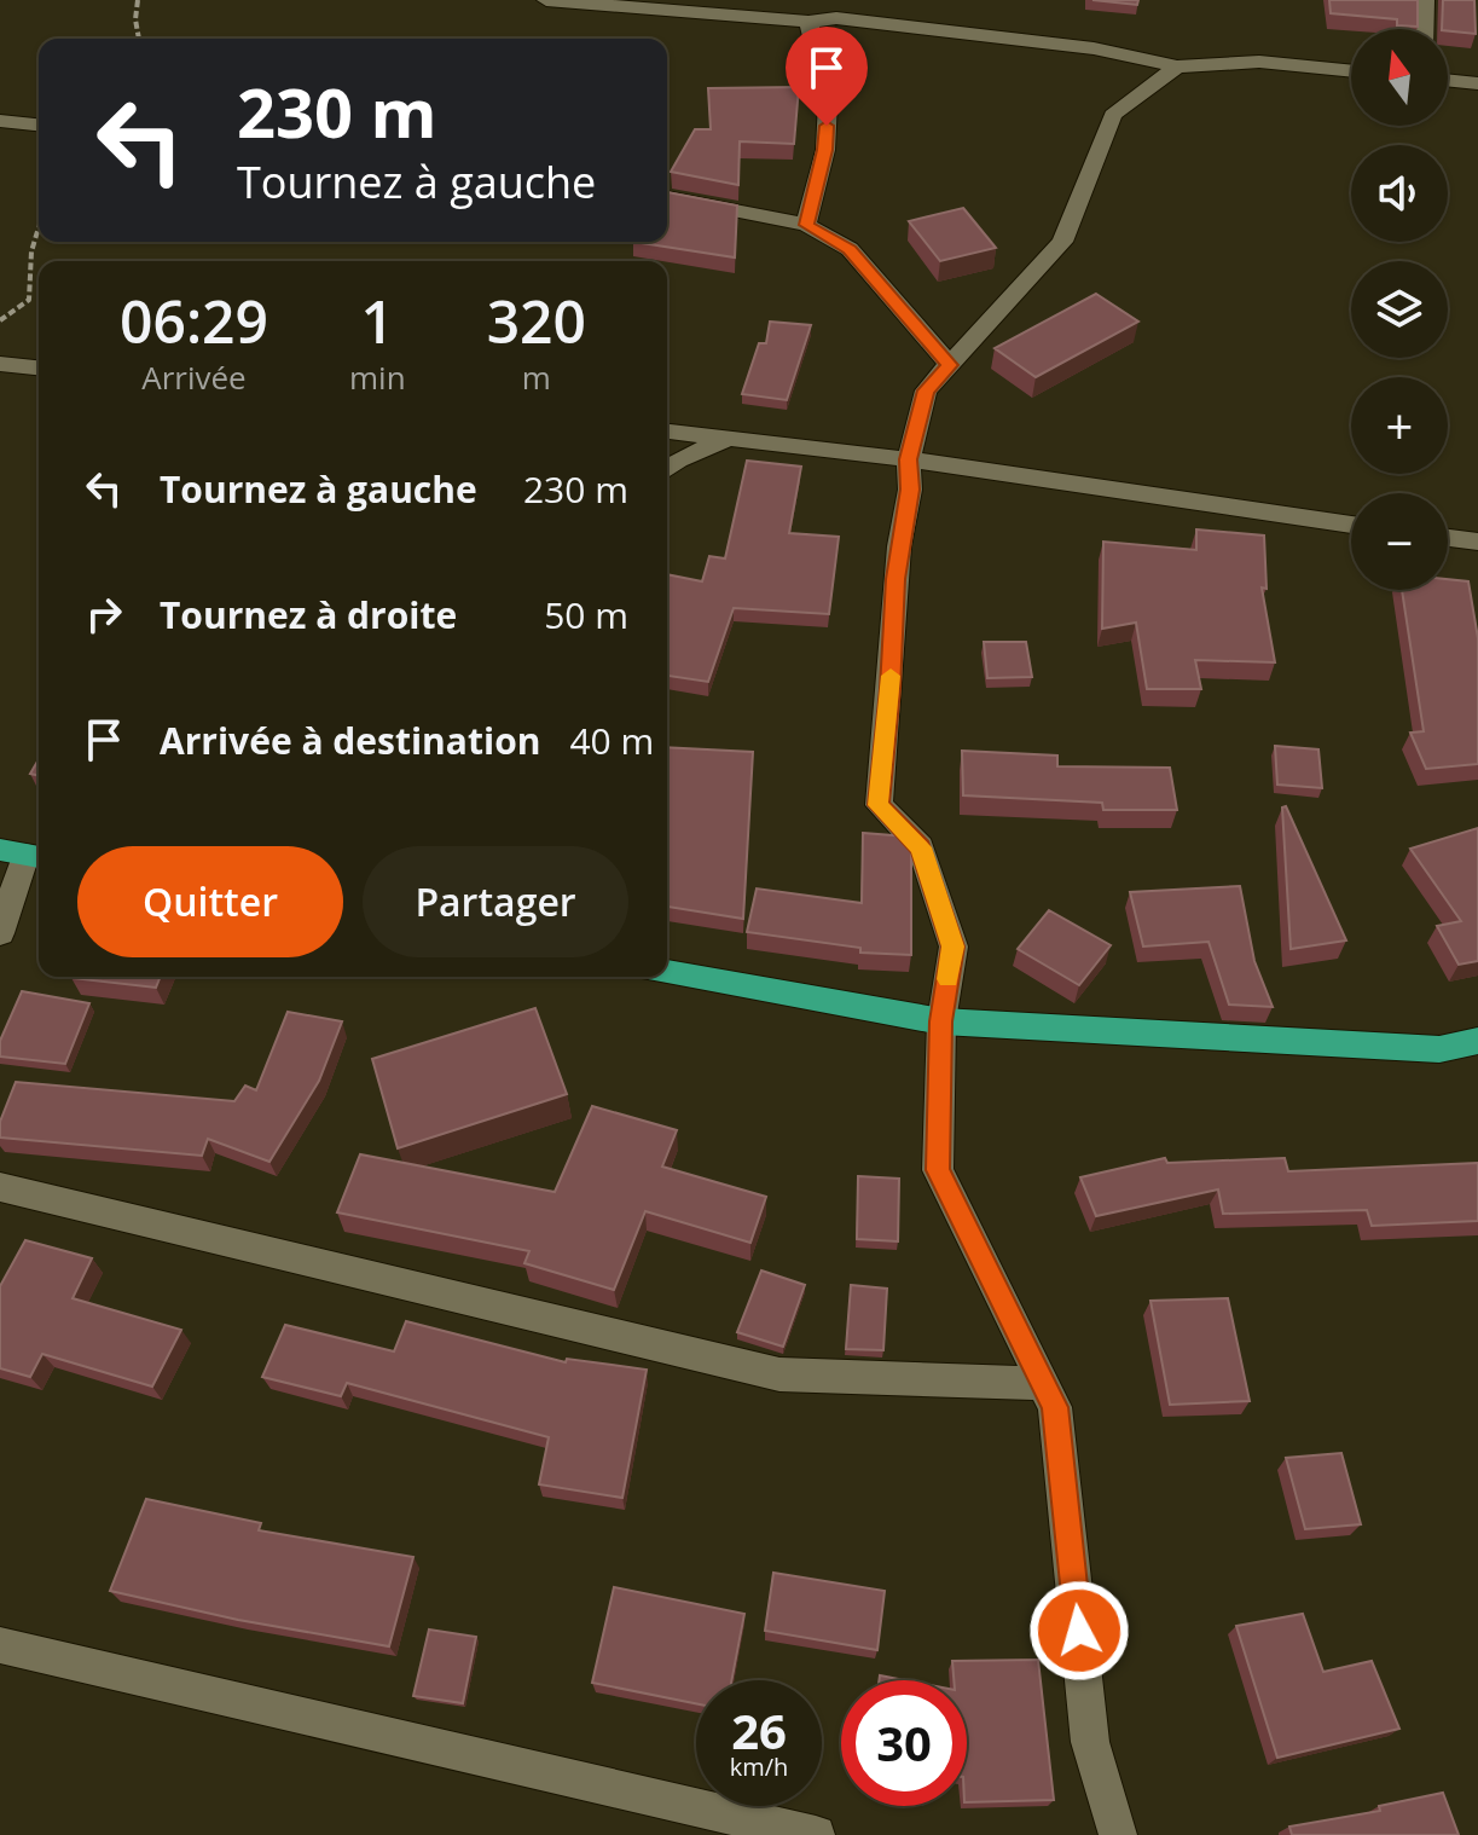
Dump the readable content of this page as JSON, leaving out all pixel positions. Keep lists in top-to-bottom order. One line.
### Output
{"north":"top","page":{"map_buttons":["+","−"],"turn":["230 m","Tournez à gauche"],"eta":["06:29","Arrivée","1","min","320","m"],"list":[{"name":"Tournez à gauche","value":"230 m"},{"name":"Tournez à droite","value":"50 m"},{"name":"Arrivée à destination","value":"40 m"}],"buttons":["Quitter","Partager"],"speed":"26 km/h","limit":"30"}}
